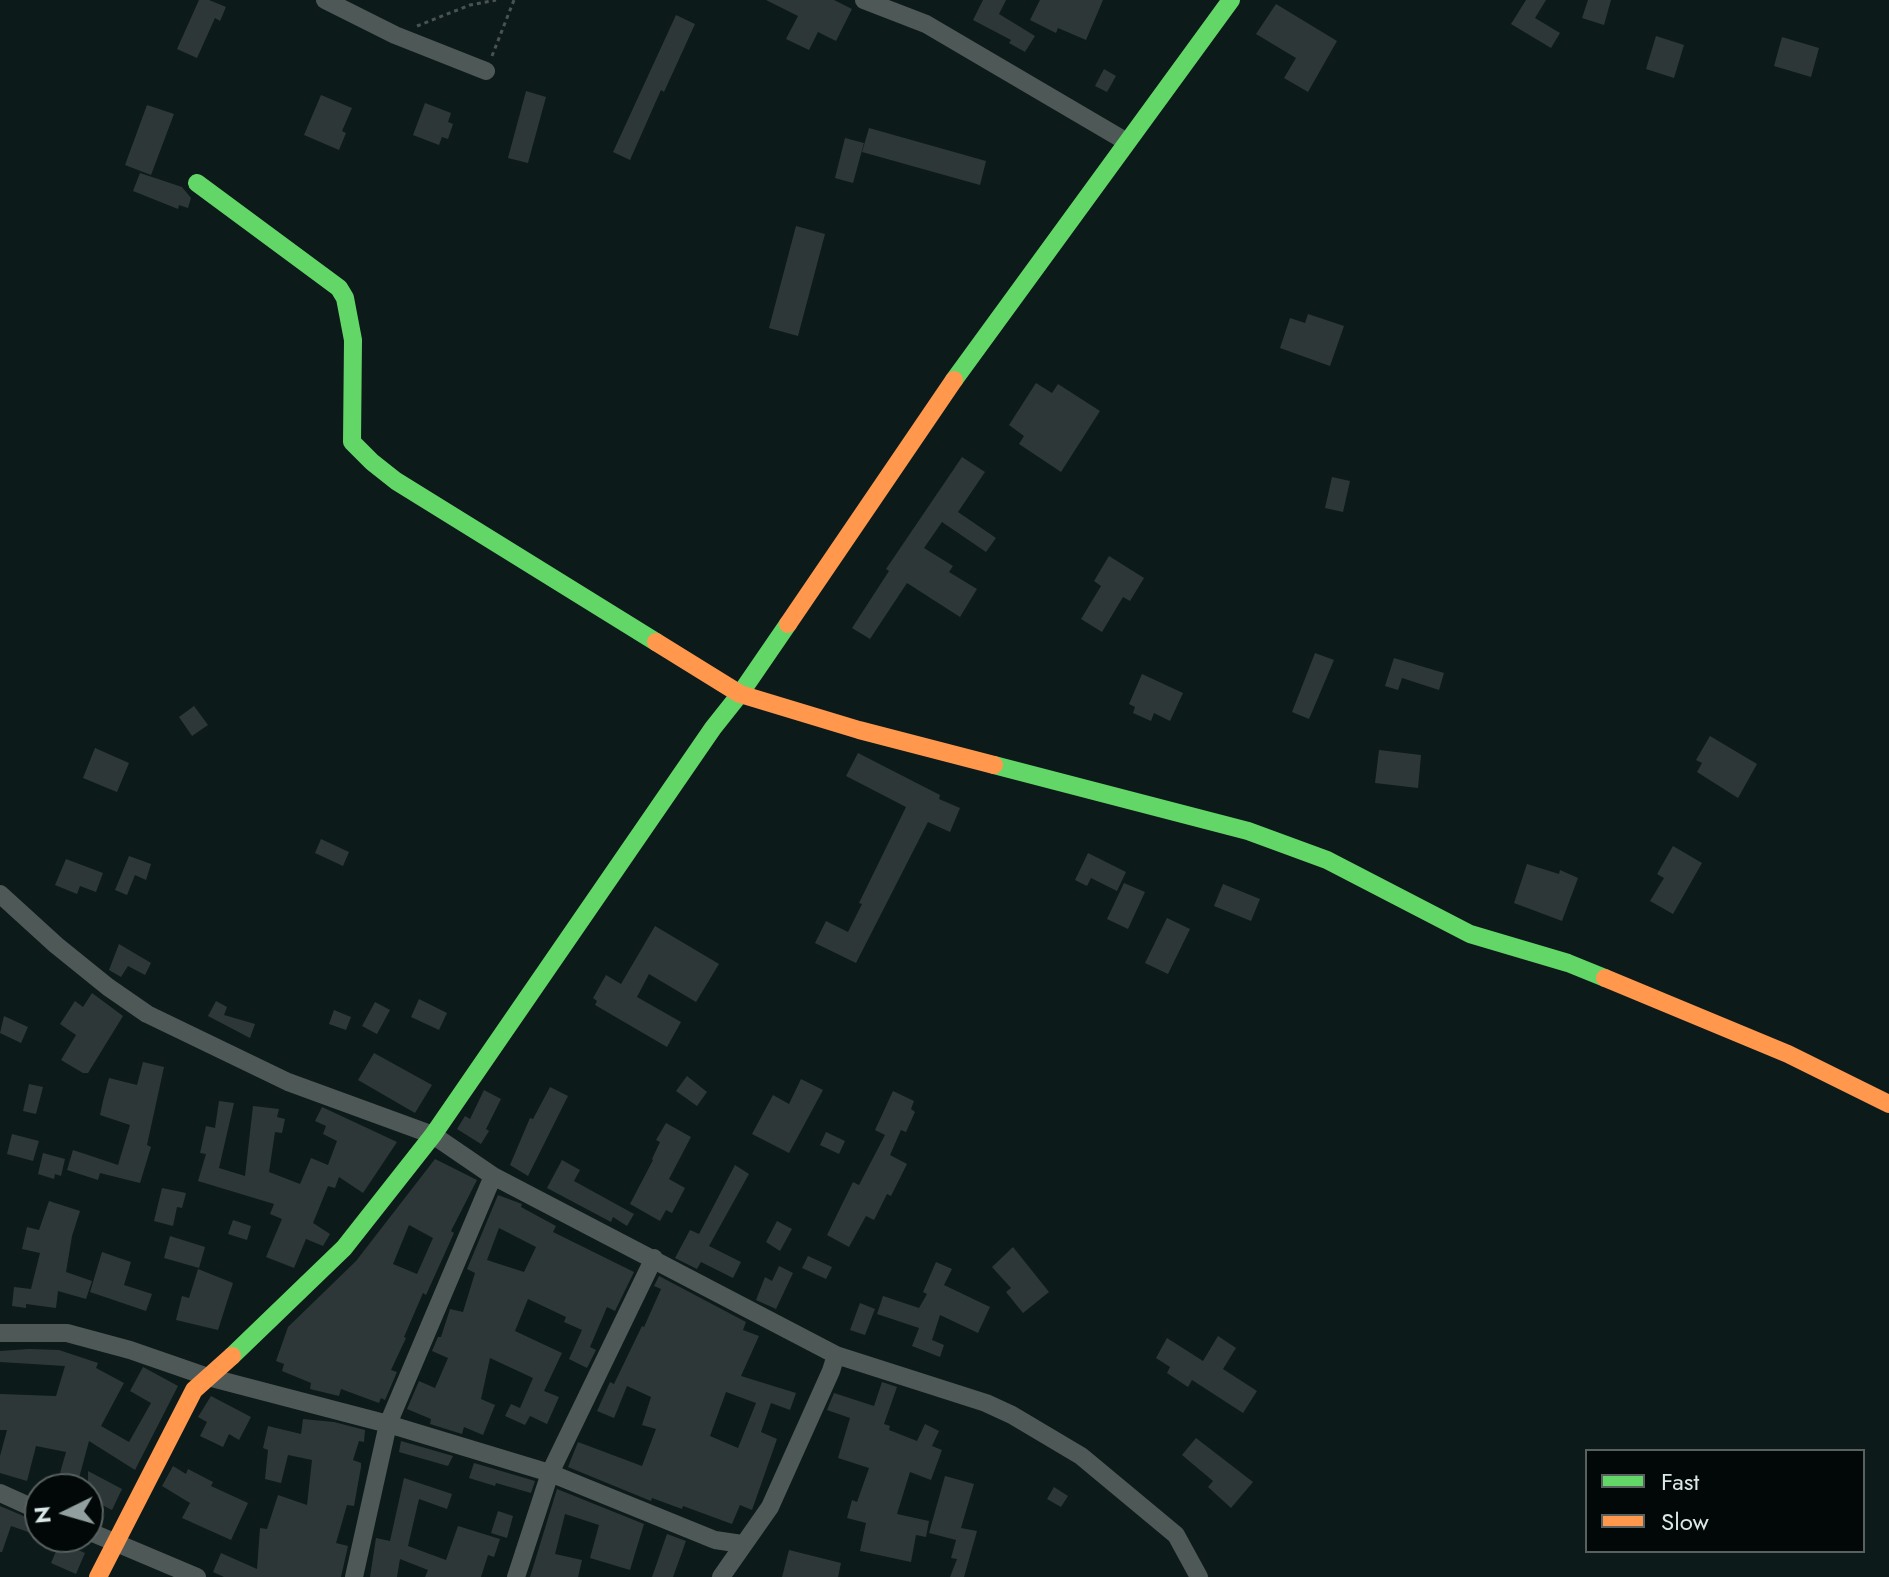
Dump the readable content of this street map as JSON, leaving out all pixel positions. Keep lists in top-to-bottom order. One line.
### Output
{"legend":["Fast","Slow"],"north":"left"}
